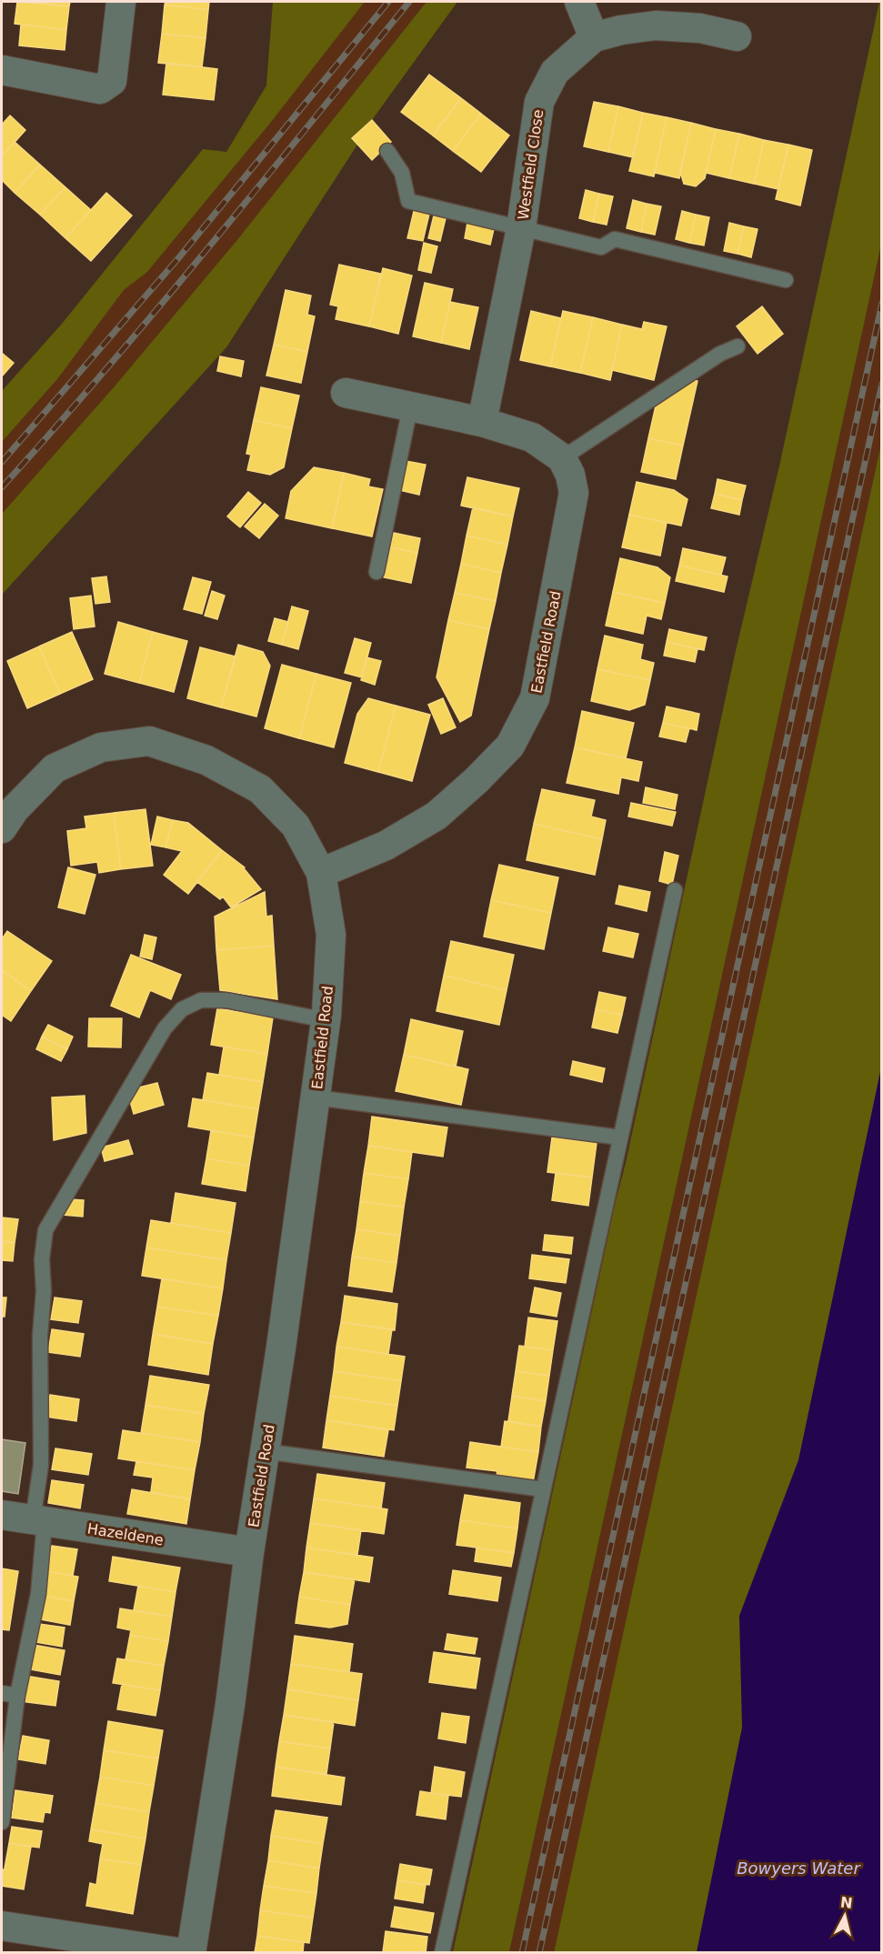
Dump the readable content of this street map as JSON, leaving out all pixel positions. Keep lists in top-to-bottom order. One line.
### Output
{"streets":{"street":["Westfield Close","Eastfield Road","Hazeldene"]},"crossings":[["Eastfield Road","Hazeldene"]],"water":["Bowyers Water"],"north":"top"}
